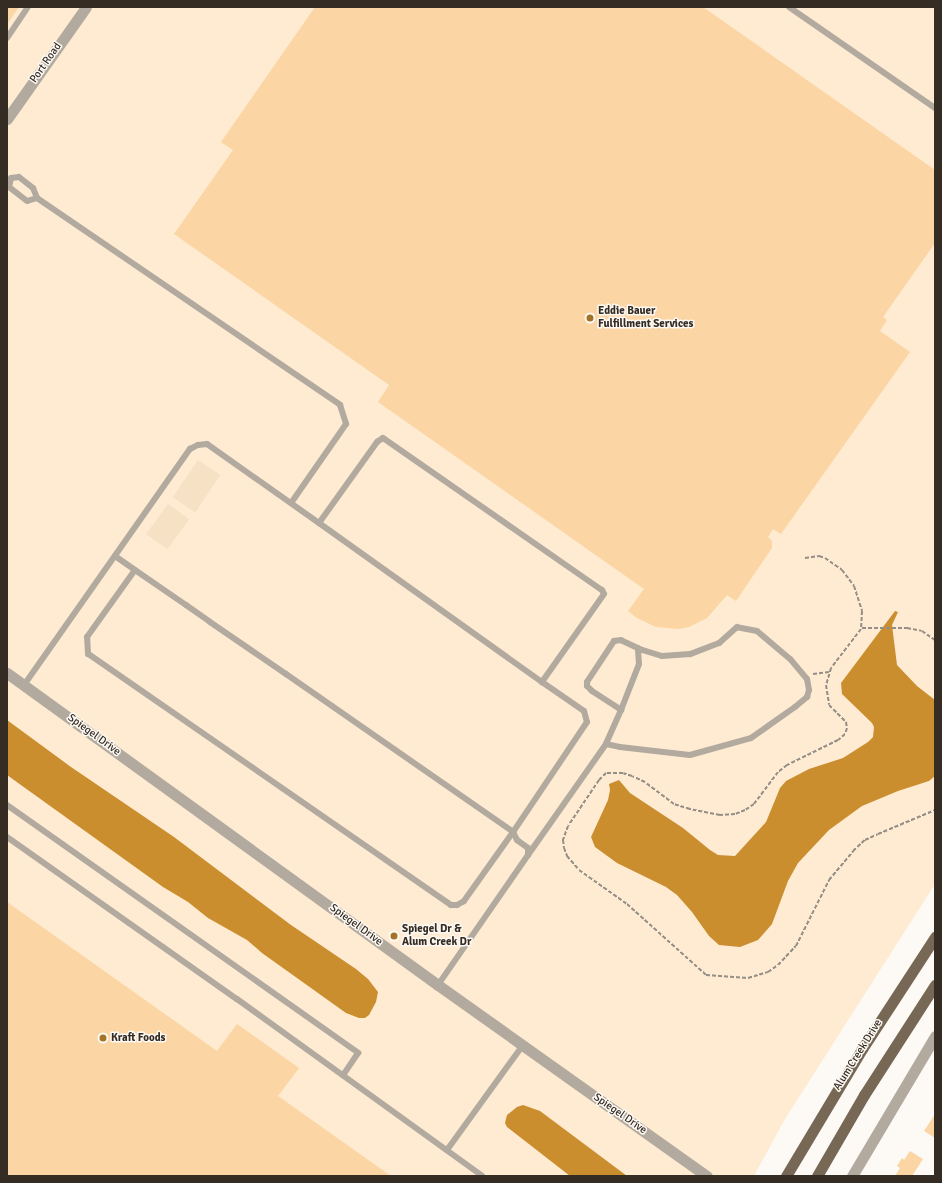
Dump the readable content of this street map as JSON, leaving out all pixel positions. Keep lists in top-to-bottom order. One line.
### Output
{"streets":{"main road":["Alum Creek Drive"],"street":["Port Road","Spiegel Drive"]},"places":["Eddie Bauer Fulfillment Services","Spiegel Dr & Alum Creek Dr","Kraft Foods"]}
